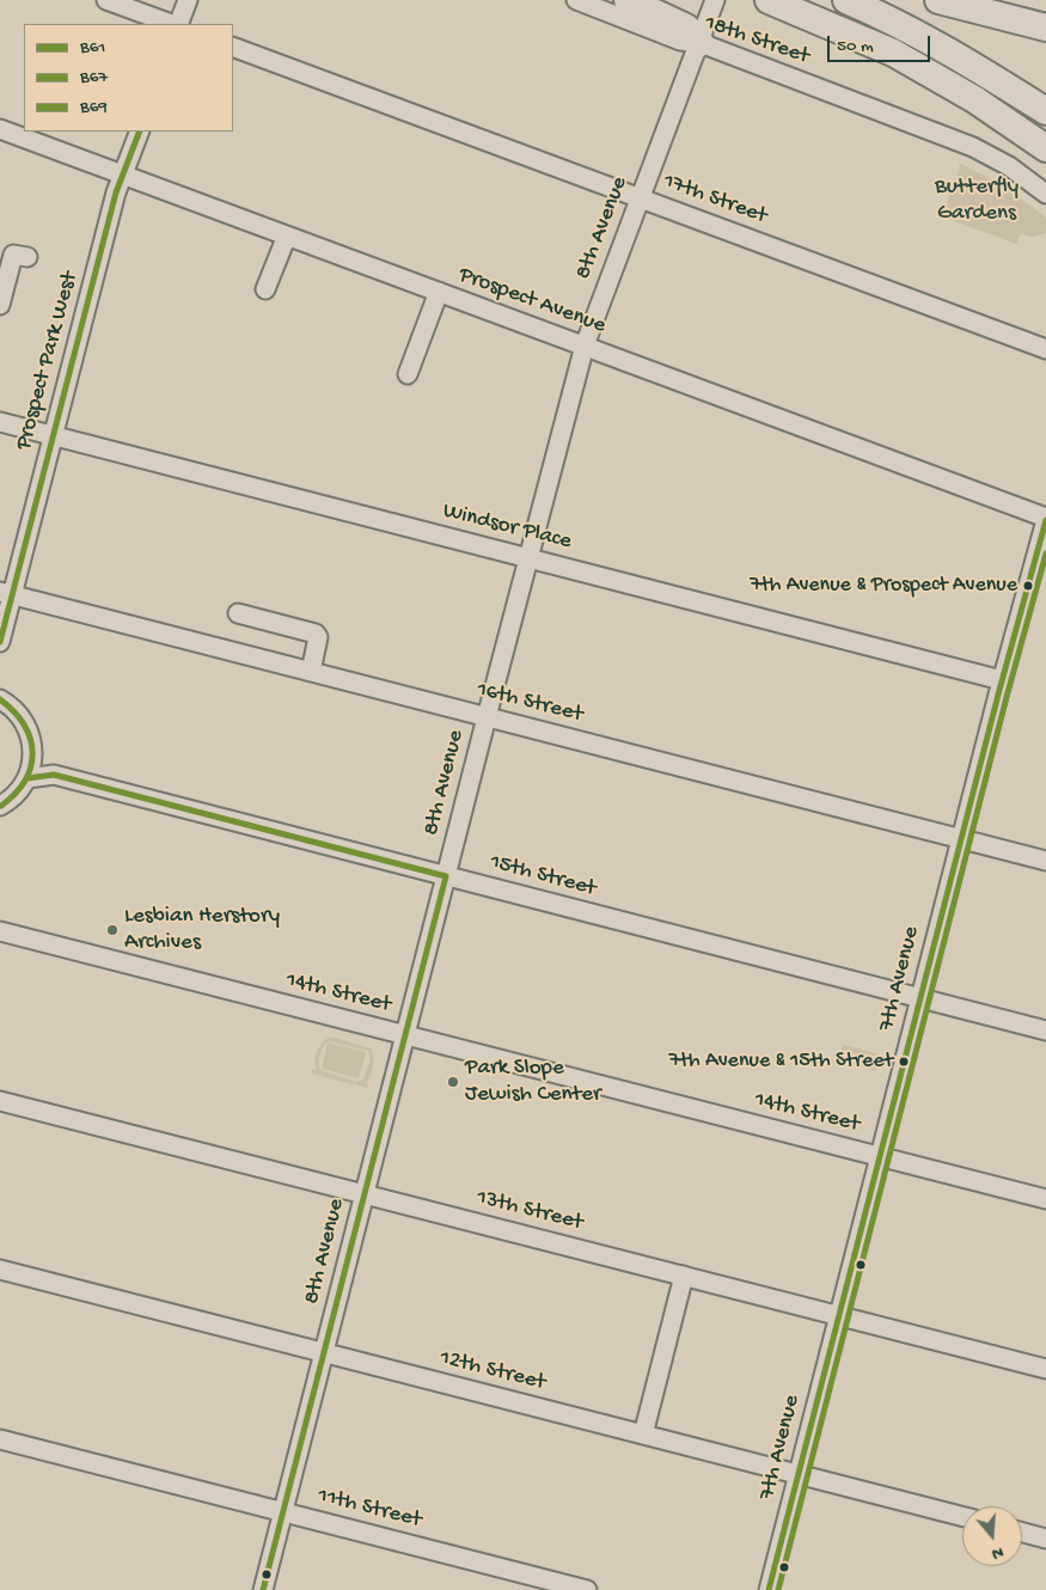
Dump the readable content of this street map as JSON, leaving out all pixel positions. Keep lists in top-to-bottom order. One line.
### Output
{"streets":{"street":["18th Street","17th Street","8th Avenue","Prospect Avenue","Prospect Park West","Windsor Place","16th Street","15th Street","7th Avenue","14th Street","13th Street","12th Street","11th Street"]},"crossings":[["18th Street","8th Avenue"],["17th Street","8th Avenue"],["8th Avenue","Prospect Avenue"],["8th Avenue","Windsor Place"],["8th Avenue","16th Street"],["8th Avenue","15th Street"],["8th Avenue","14th Street"],["8th Avenue","13th Street"],["8th Avenue","12th Street"],["8th Avenue","11th Street"],["Prospect Avenue","Prospect Park West"],["Prospect Avenue","7th Avenue"],["Prospect Park West","Windsor Place"],["Prospect Park West","16th Street"],["Windsor Place","7th Avenue"],["16th Street","7th Avenue"],["15th Street","7th Avenue"],["7th Avenue","14th Street"],["7th Avenue","13th Street"],["7th Avenue","12th Street"]],"parks":["Butterfly Gardens"],"places":["7th Avenue & Prospect Avenue","Lesbian Herstory Archives","7th Avenue & 15th Street","Park Slope Jewish Center"],"lines":["transit line B61","transit line B67","transit line B69"],"legend":["B61","B67","B69"],"scale_bar":"50 m","north":"bottom"}
